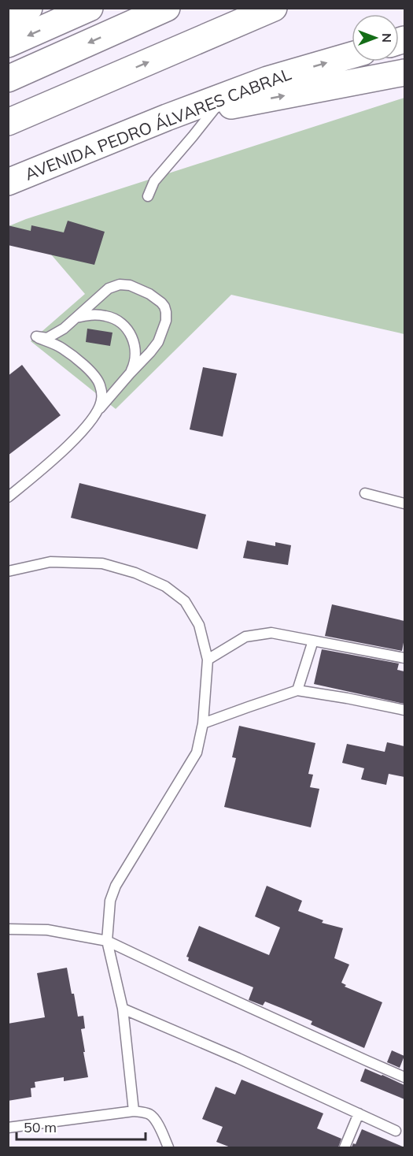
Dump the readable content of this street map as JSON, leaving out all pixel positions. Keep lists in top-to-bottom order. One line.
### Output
{"streets":{"main road":["AVENIDA PEDRO ÁLVARES CABRAL"]},"scale_bar":"50 m","north":"right"}
